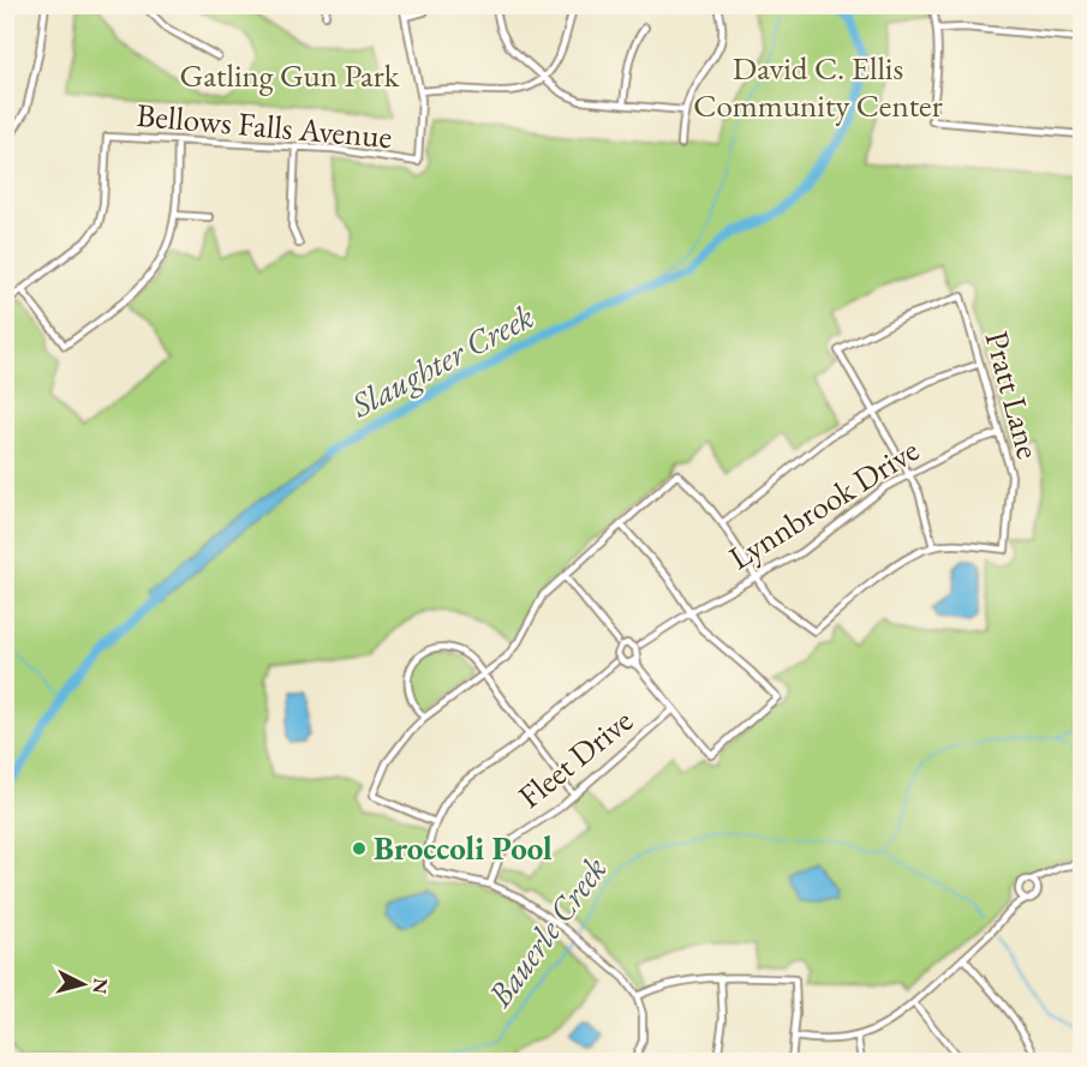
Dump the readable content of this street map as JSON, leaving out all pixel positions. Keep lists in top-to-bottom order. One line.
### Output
{"streets":{"street":["Bellows Falls Avenue","Pratt Lane","Lynnbrook Drive","Fleet Drive"]},"crossings":[["Pratt Lane","Lynnbrook Drive"]],"water":["Slaughter Creek","Bauerle Creek"],"parks":["David C. Ellis Community Center","Gatling Gun Park"],"places":["Broccoli Pool"],"north":"right"}
